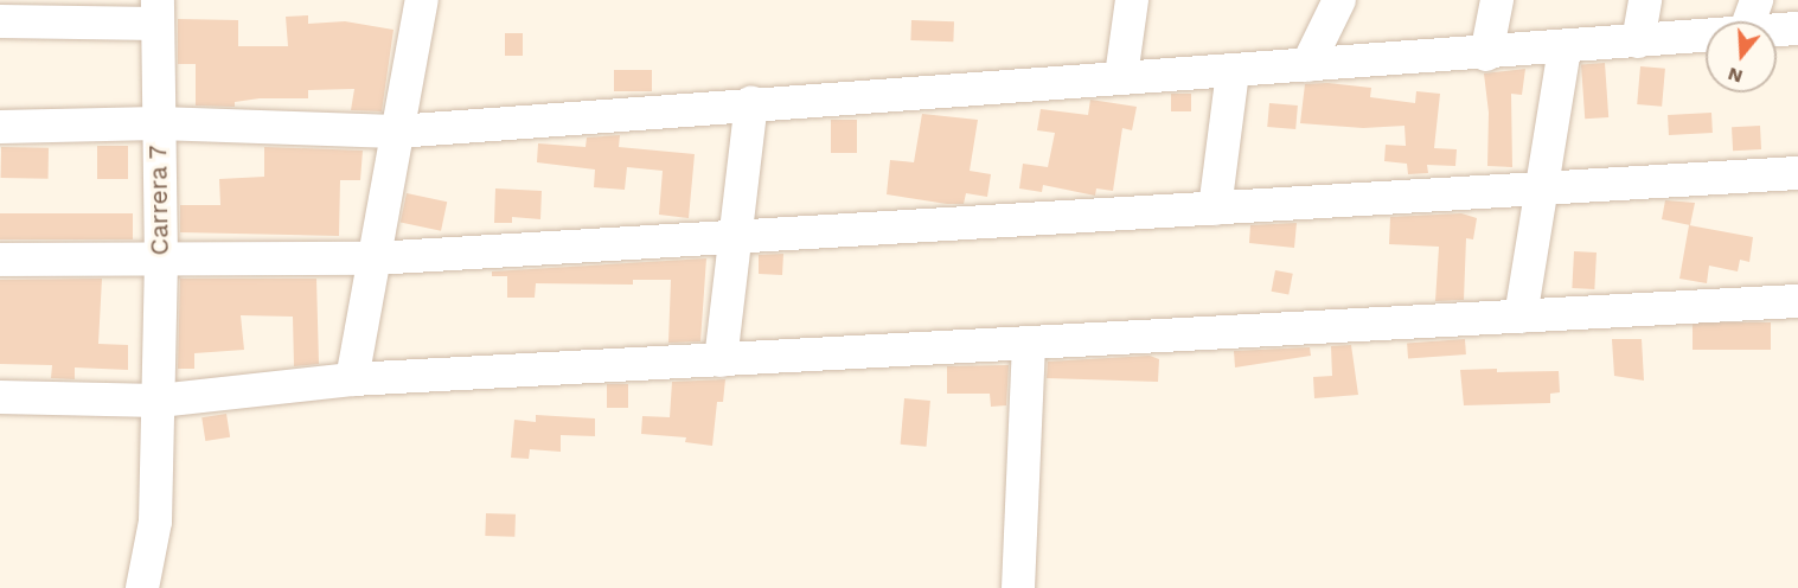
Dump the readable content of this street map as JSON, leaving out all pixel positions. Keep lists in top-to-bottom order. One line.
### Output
{"streets":{"street":["Carrera 7"]},"north":"bottom"}
